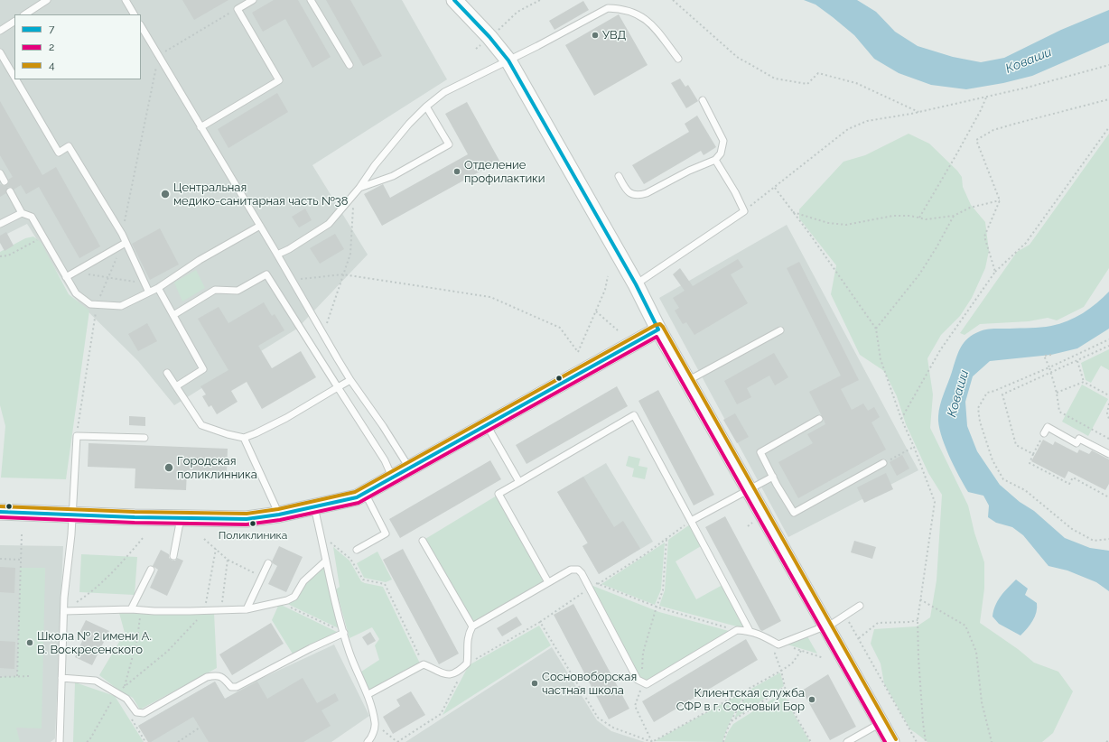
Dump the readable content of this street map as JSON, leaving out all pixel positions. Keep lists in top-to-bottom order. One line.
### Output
{"water":["Коваши"],"places":["УВД","Отделение профилактики","Центральная медико-санитарная часть №38","Городская поликлинника","Поликлиника","Школа № 2 имени А. В. Воскресенского","Сосновоборская частная школа","Клиентская служба СФР в г. Сосновый Бор"],"lines":["transit line 7","transit line 4","transit line 2"],"legend":["7","2","4"]}
